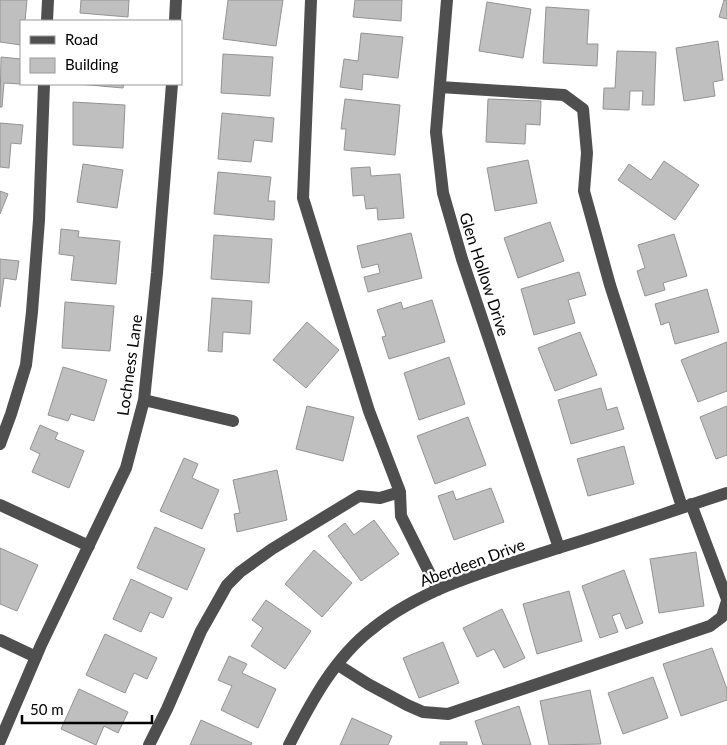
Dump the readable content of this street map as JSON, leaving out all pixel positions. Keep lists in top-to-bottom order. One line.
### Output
{"streets":{"street":["Glen Hollow Drive","Lochness Lane","Aberdeen Drive"]},"crossings":[["Glen Hollow Drive","Aberdeen Drive"]],"legend":["Road","Building"],"scale_bar":"50 m"}
